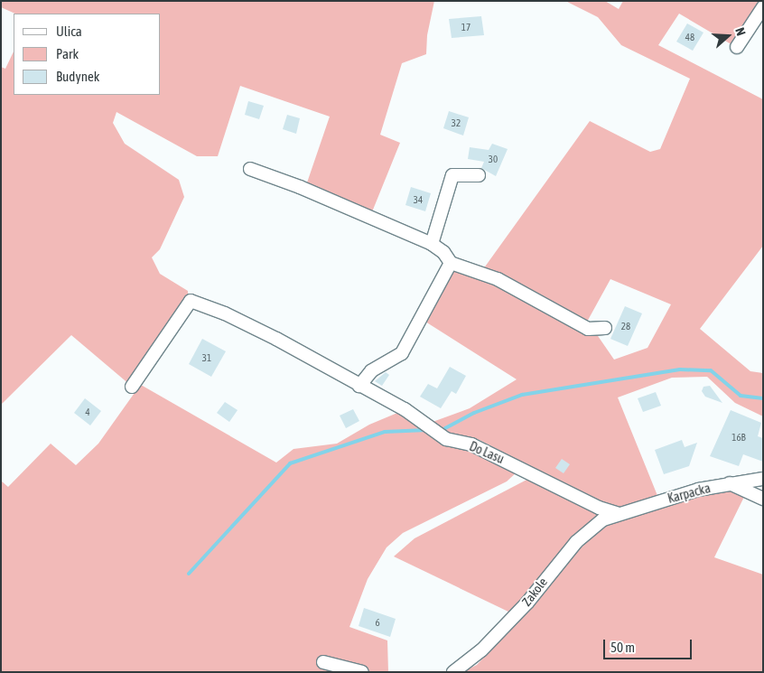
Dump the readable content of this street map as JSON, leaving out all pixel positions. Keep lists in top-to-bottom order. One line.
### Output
{"streets":{"street":["Do Lasu","Karpacka","Zakole"]},"crossings":[["Do Lasu","Karpacka"],["Do Lasu","Zakole"],["Karpacka","Zakole"]],"house_numbers":["17","48","32","30","34","28","31","4","16B","6"],"legend":["Ulica","Park","Budynek"],"scale_bar":"50 m","north":"right"}
